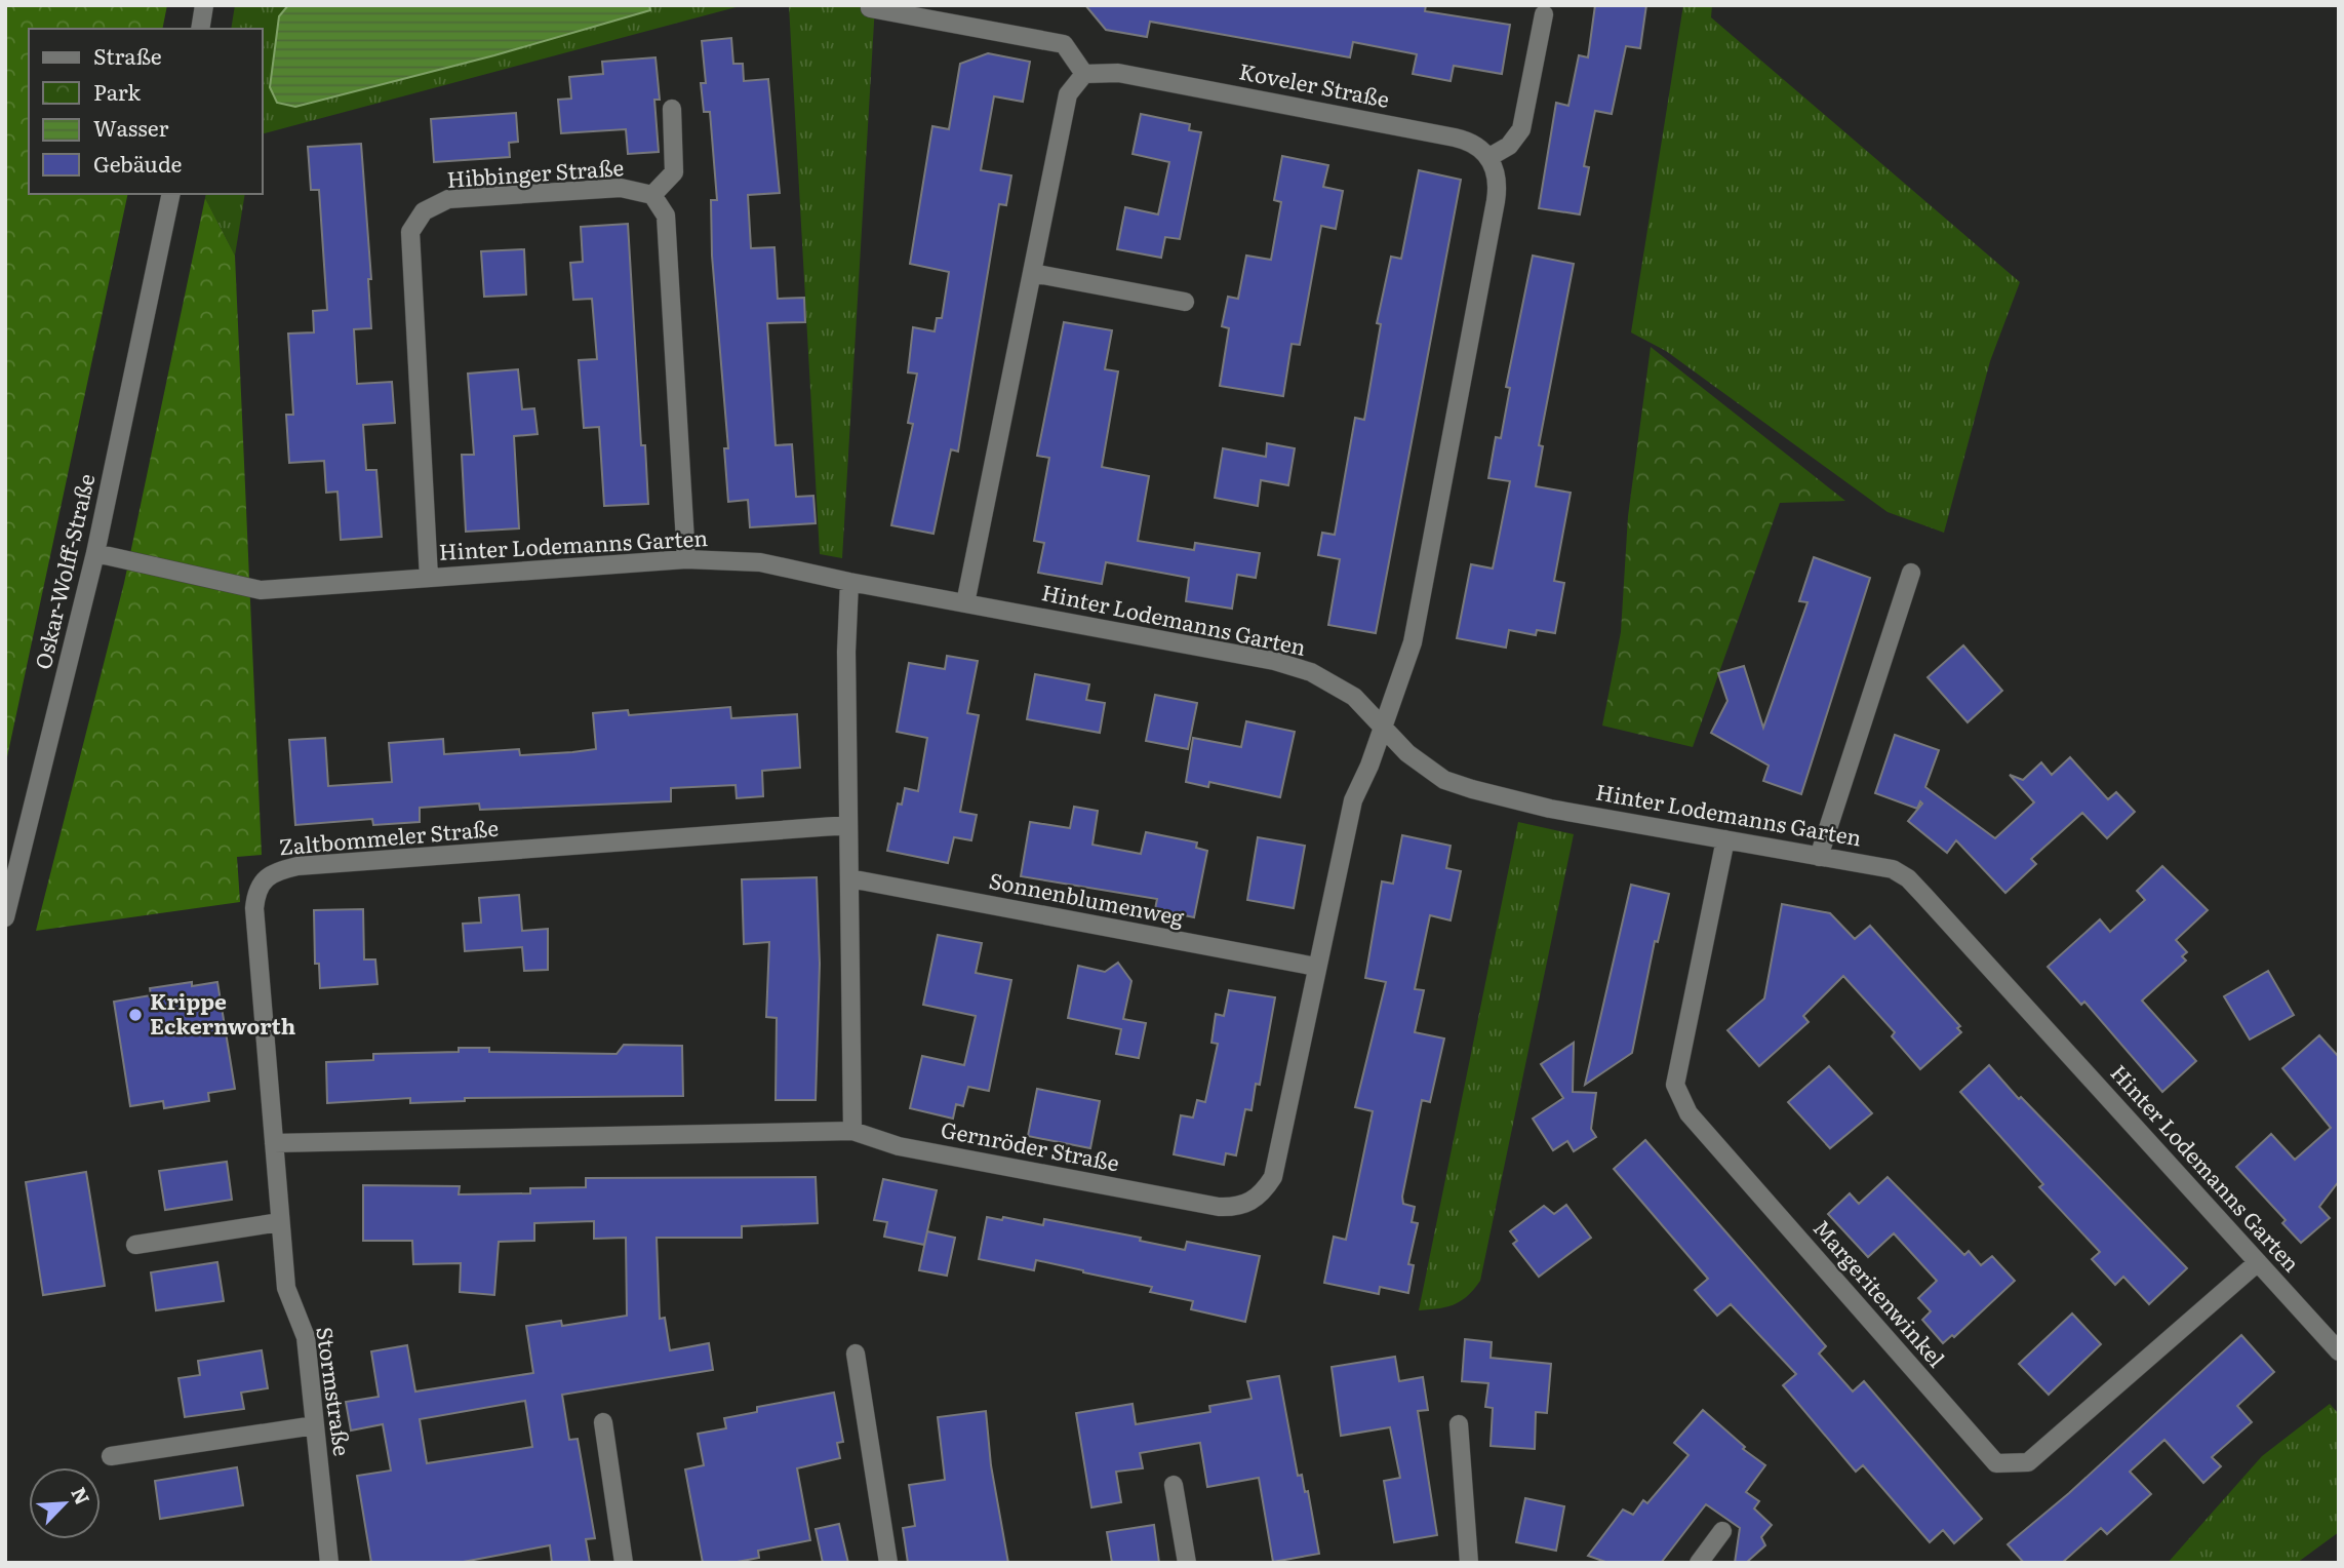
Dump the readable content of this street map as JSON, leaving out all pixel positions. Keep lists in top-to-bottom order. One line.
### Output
{"streets":{"street":["Koveler Straße","Hibbinger Straße","Hinter Lodemanns Garten","Oskar-Wolff-Straße","Zaltbommeler Straße","Sonnenblumenweg","Gernröder Straße","Margeritenwinkel","Stormstraße"]},"crossings":[["Hibbinger Straße","Hinter Lodemanns Garten"],["Hinter Lodemanns Garten","Oskar-Wolff-Straße"],["Hinter Lodemanns Garten","Gernröder Straße"],["Hinter Lodemanns Garten","Margeritenwinkel"],["Zaltbommeler Straße","Stormstraße"],["Sonnenblumenweg","Gernröder Straße"]],"places":["Krippe Eckernworth"],"legend":["Straße","Park","Wasser","Gebäude"],"north":"top right"}
